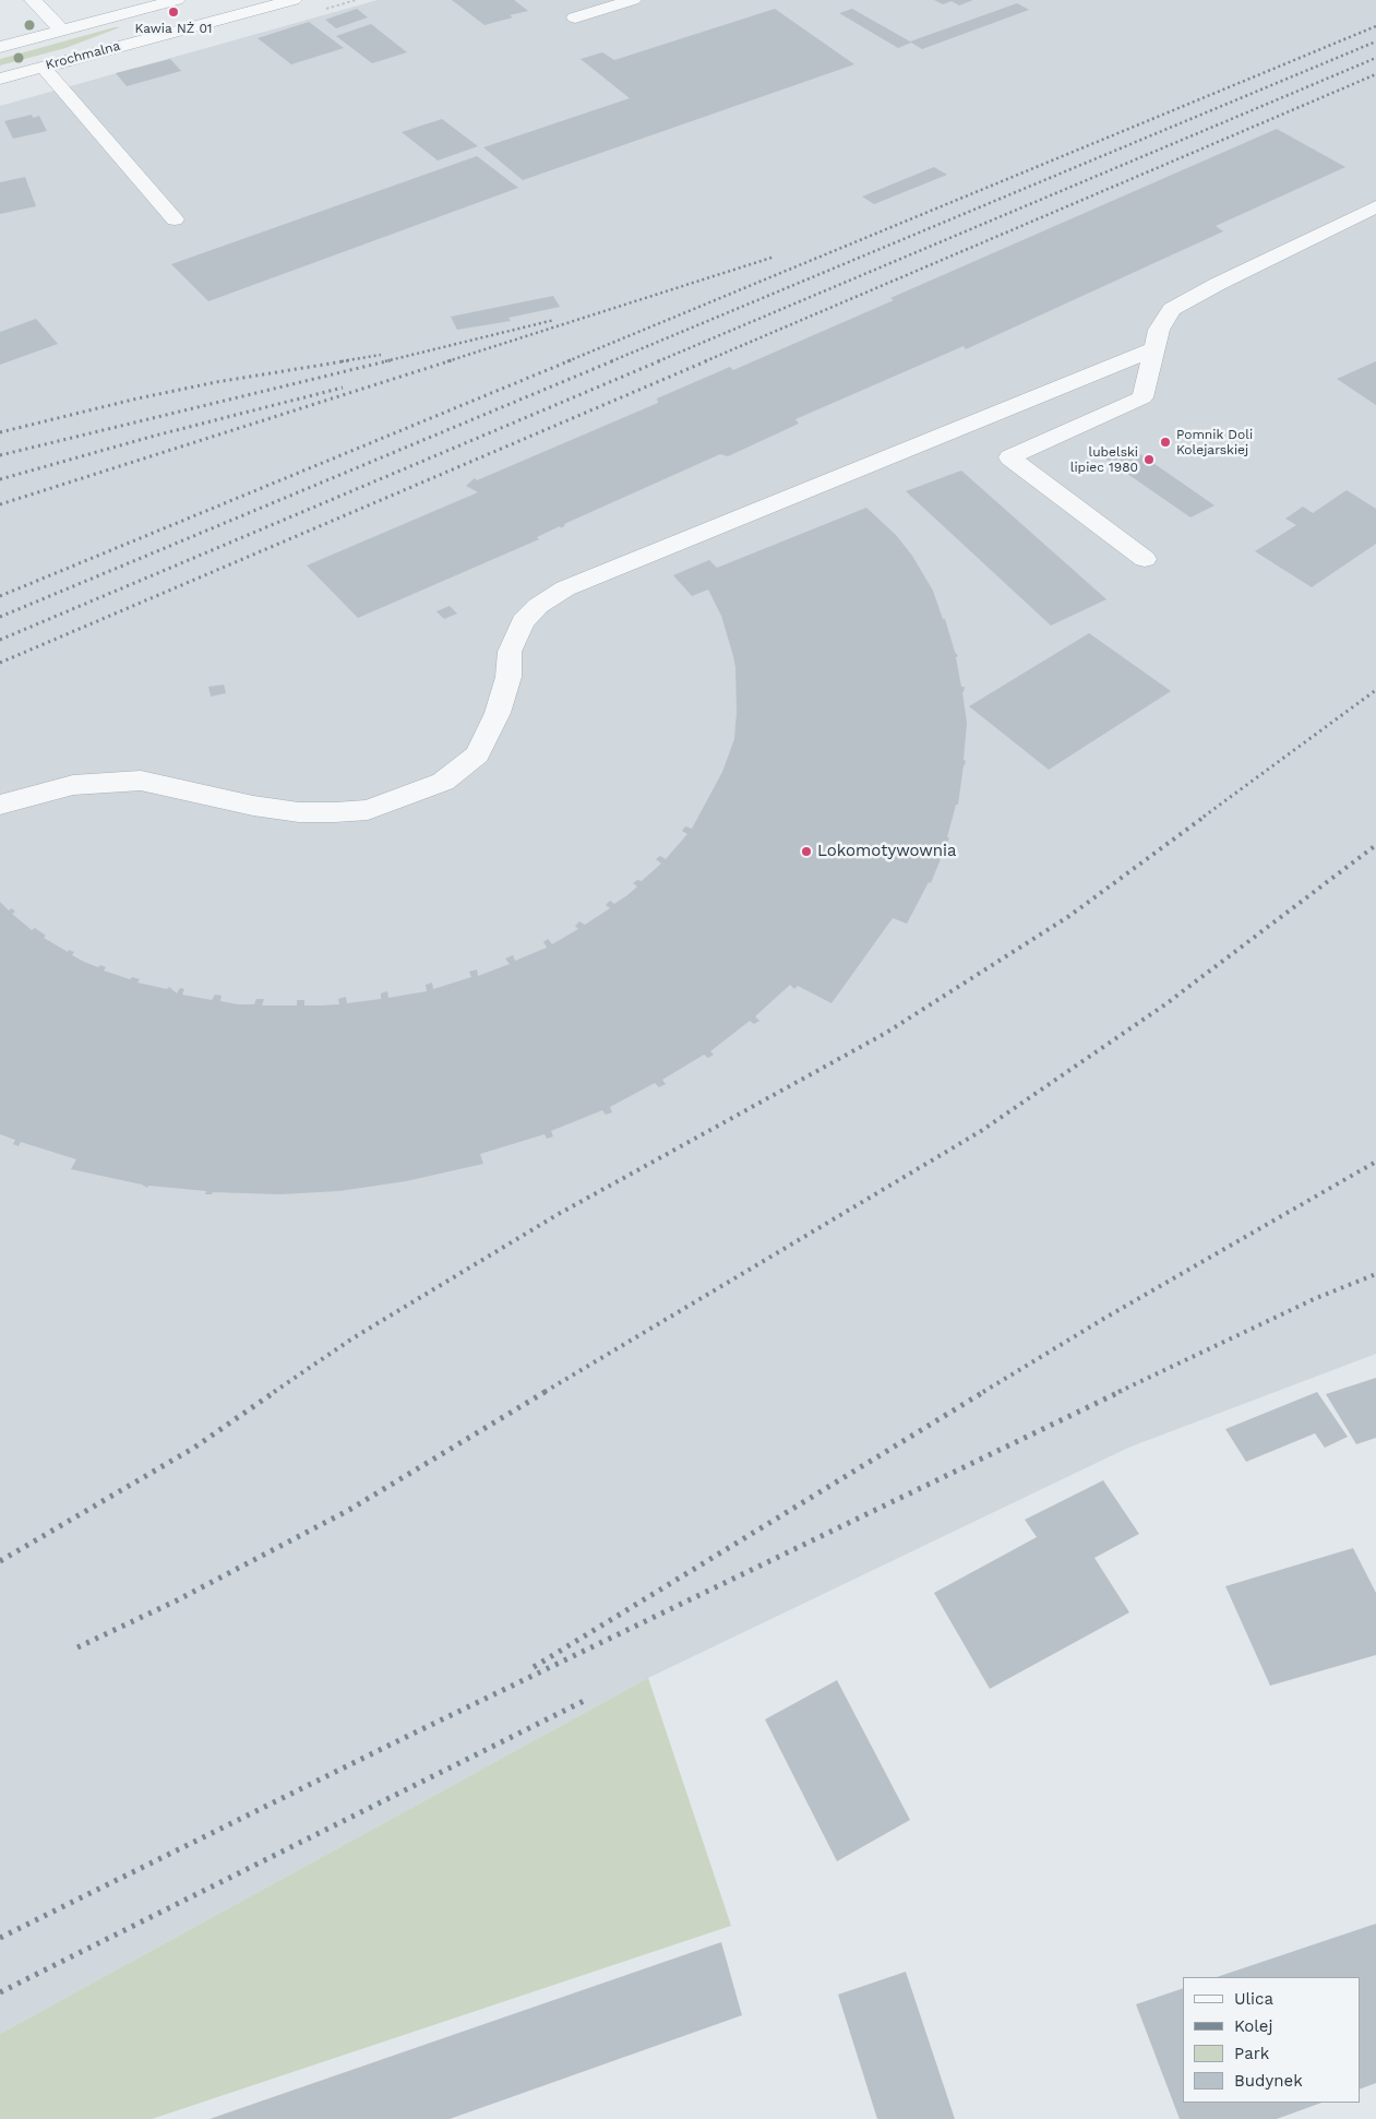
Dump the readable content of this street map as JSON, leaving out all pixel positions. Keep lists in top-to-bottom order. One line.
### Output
{"streets":{"street":["Krochmalna"]},"places":["Kawia NŻ 01","Pomnik Doli Kolejarskiej","lubelski lipiec 1980","Lokomotywownia"],"legend":["Ulica","Kolej","Park","Budynek"]}
